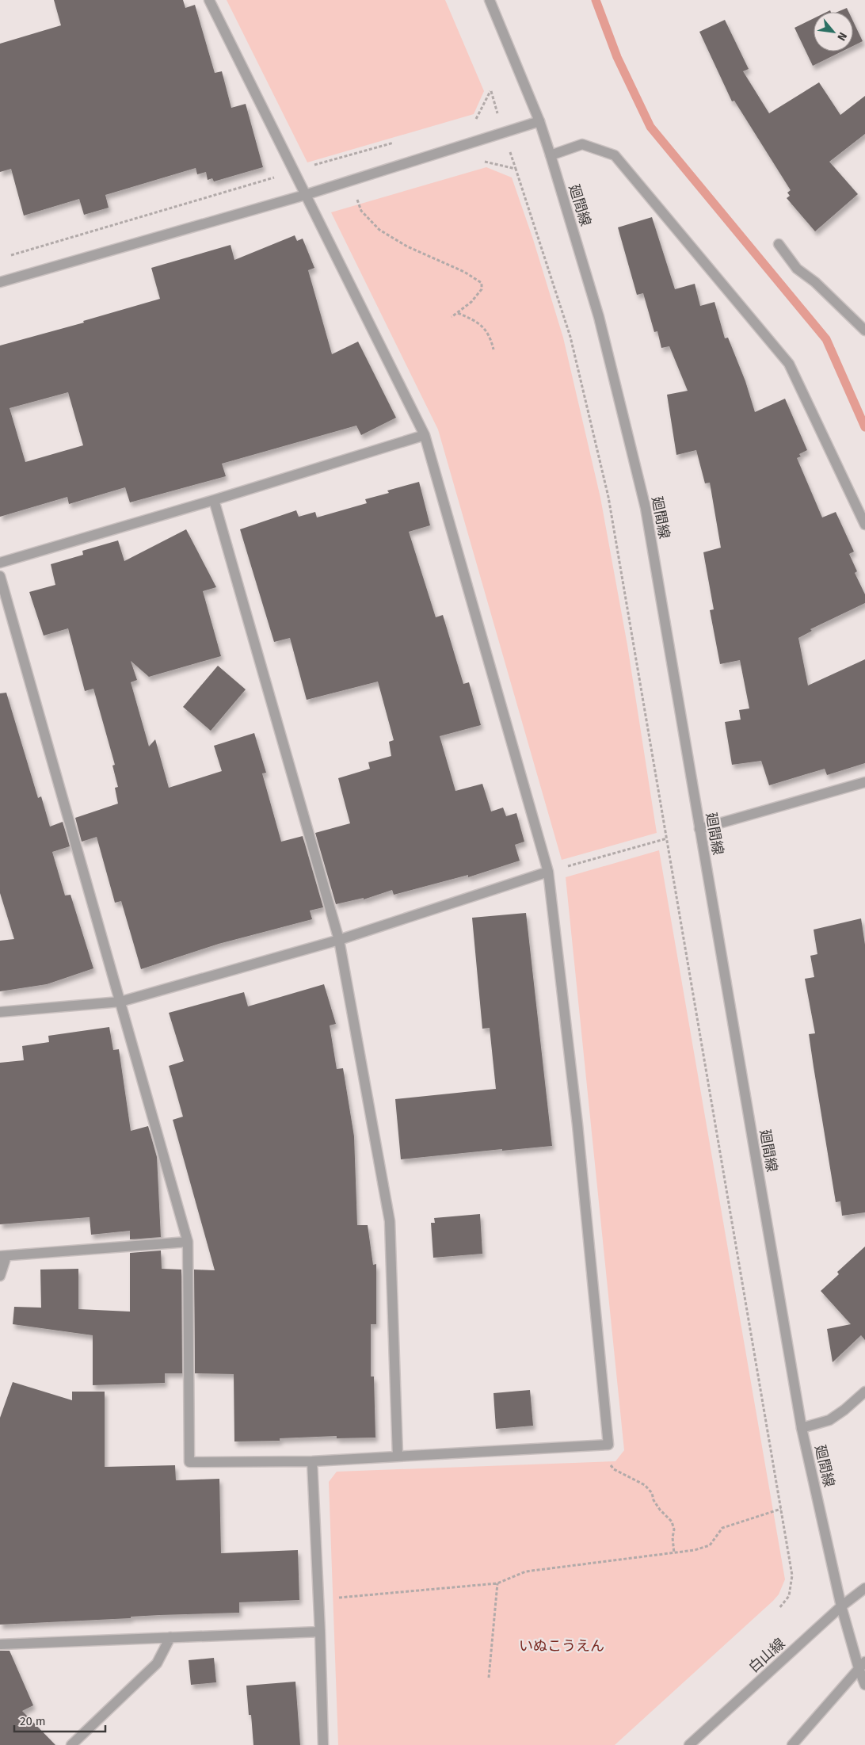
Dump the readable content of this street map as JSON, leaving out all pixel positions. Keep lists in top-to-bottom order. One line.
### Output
{"streets":{"street":["廻間線","白山線"]},"crossings":[["廻間線","白山線"]],"parks":["いぬこうえん"],"scale_bar":"20 m","north":"bottom right"}
